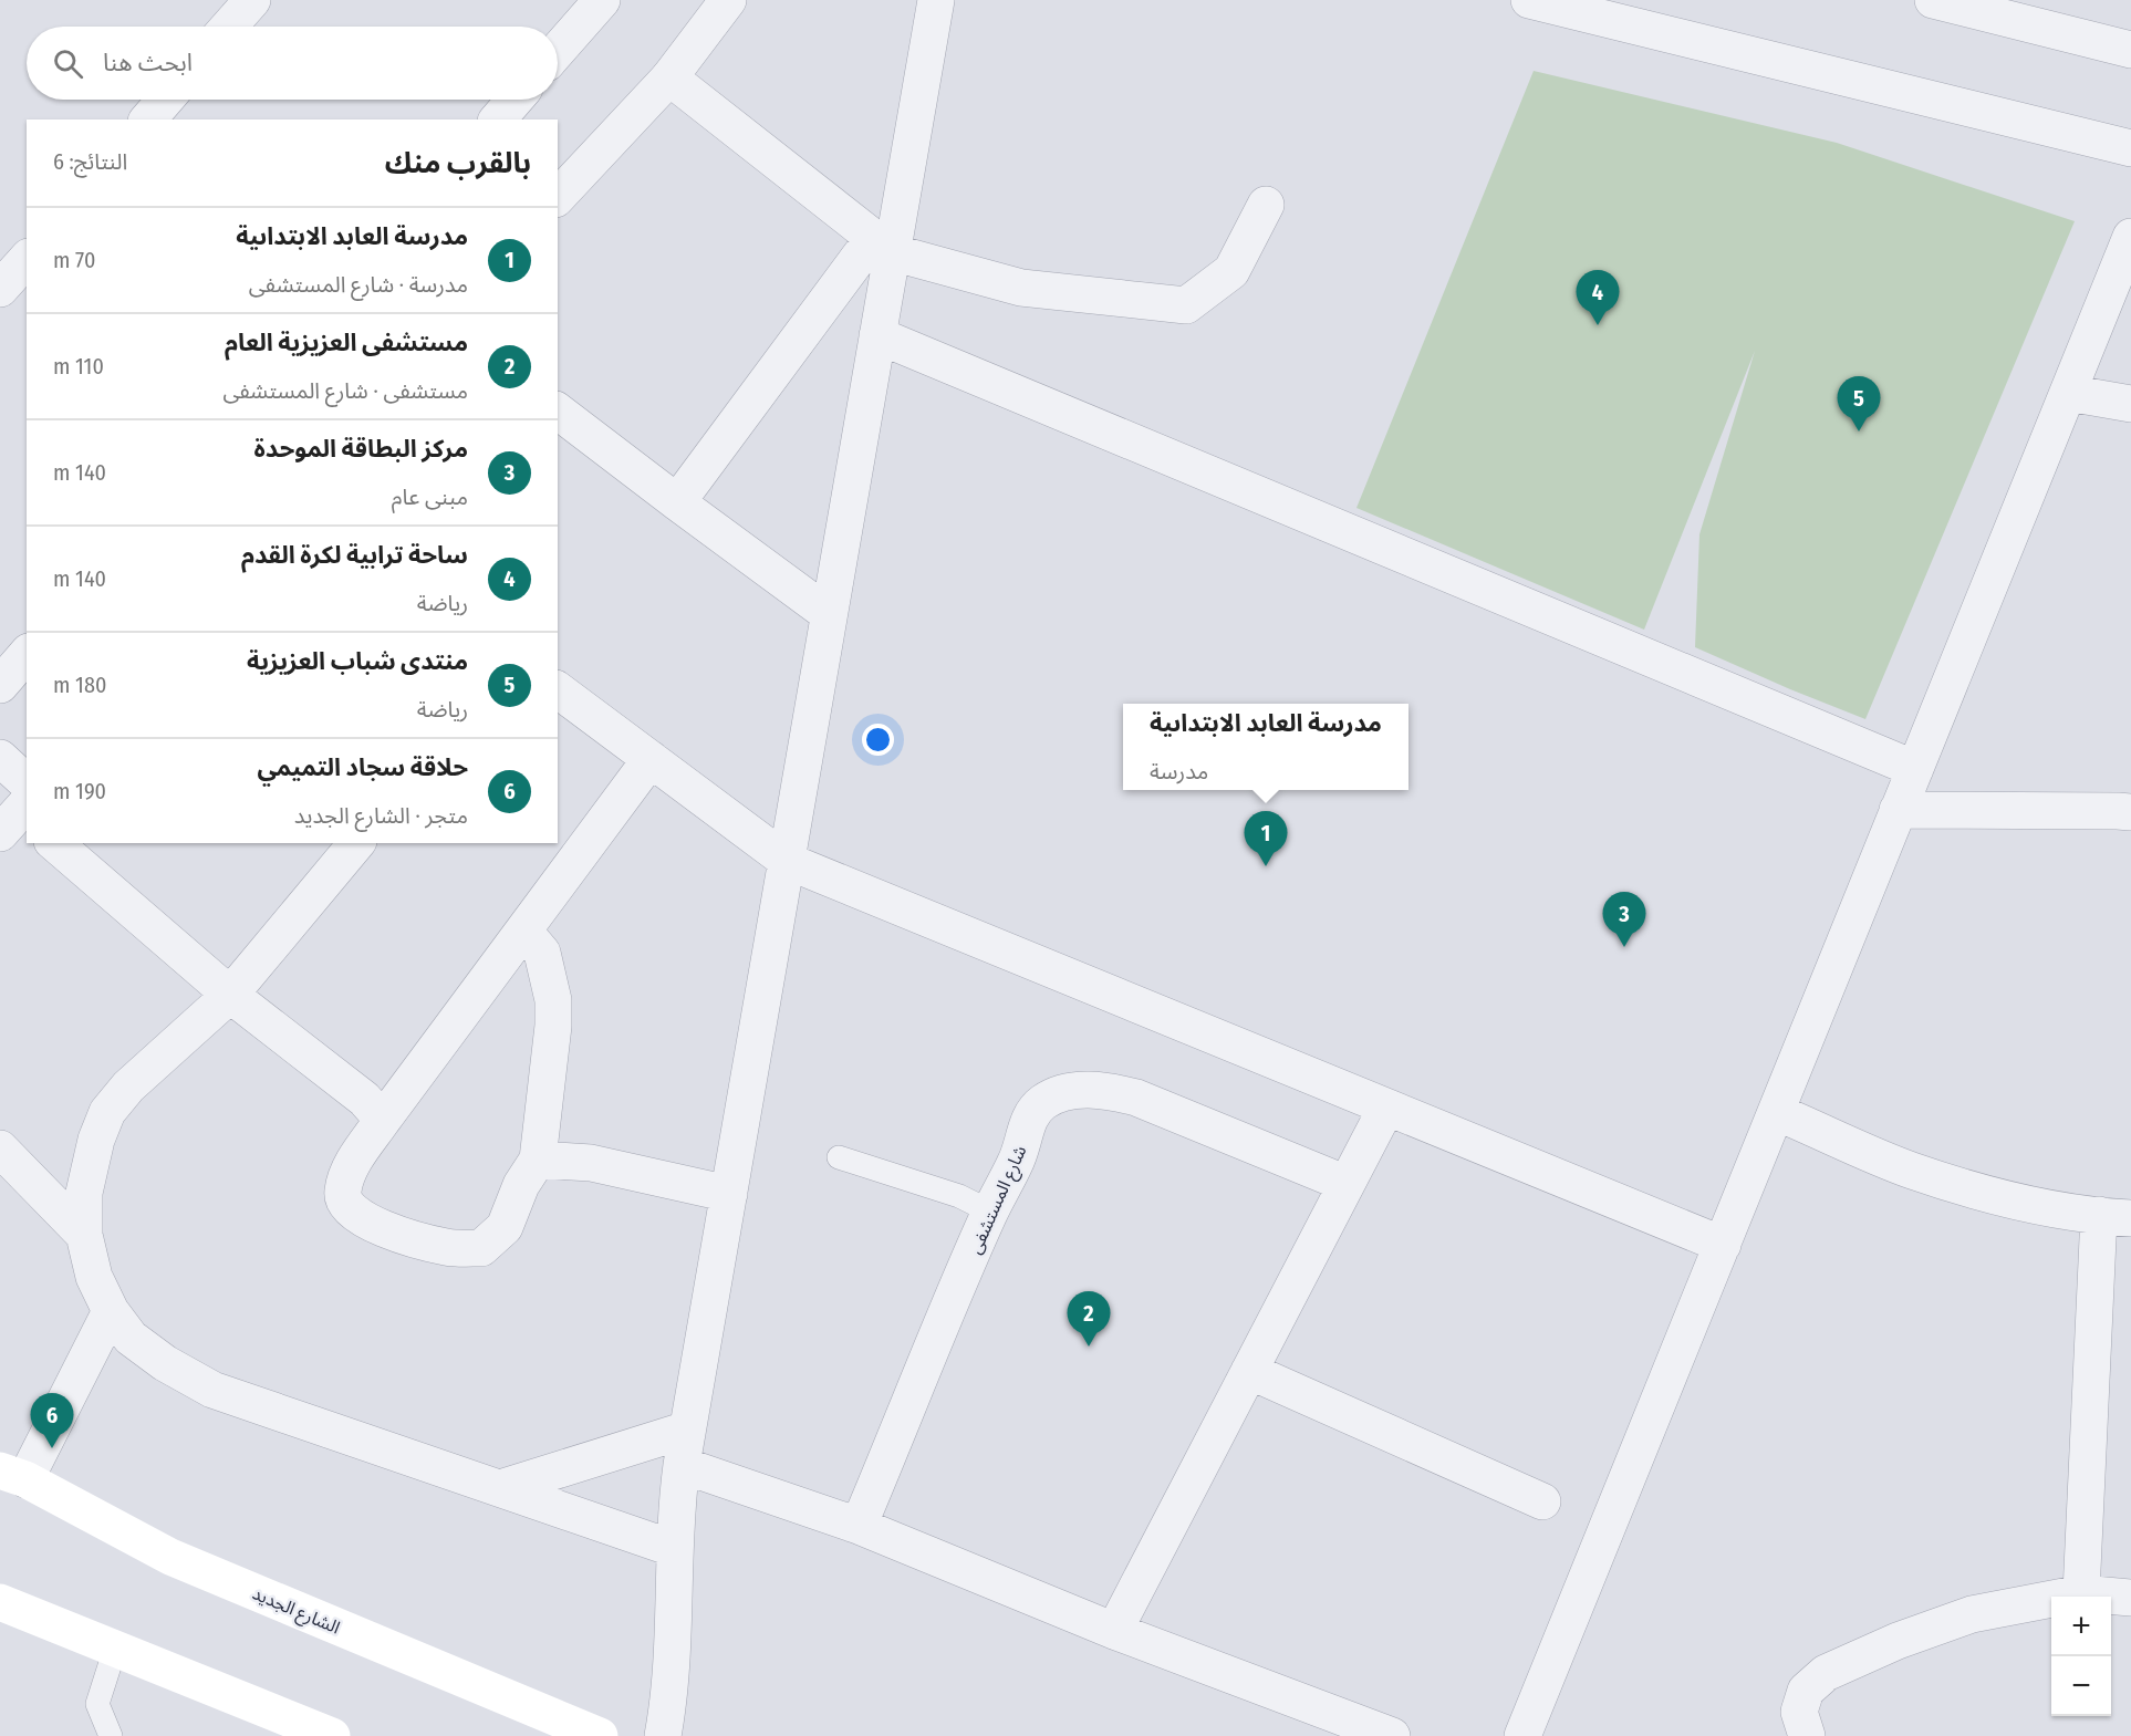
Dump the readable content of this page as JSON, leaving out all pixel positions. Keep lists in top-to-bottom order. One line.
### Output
{"streets":{"main road":["الشارع الجديد"],"street":["شارع المستشفى"]},"page":{"search":"ابحث هنا","heading":["بالقرب منك","النتائج: 6"],"list":[{"mark":"1","name":"مدرسة العابد الابتداىية","note":"مدرسة · شارع المستشفى","value":"70 m"},{"mark":"2","name":"مستشفى العزيزية العام","note":"مستشفى · شارع المستشفى","value":"110 m"},{"mark":"3","name":"مركز البطاقة الموحدة","note":"مبنى عام","value":"140 m"},{"mark":"4","name":"ساحة ترابية لكرة القدم","note":"رياضة","value":"140 m"},{"mark":"5","name":"منتدى شباب العزيزية","note":"رياضة","value":"180 m"},{"mark":"6","name":"حلاقة سجاد التميمي","note":"متجر · الشارع الجديد","value":"190 m"}],"pins":["4","5","1","3","2","6"],"popup":["مدرسة العابد الابتداىية","مدرسة"],"map_buttons":["+","−"]}}
